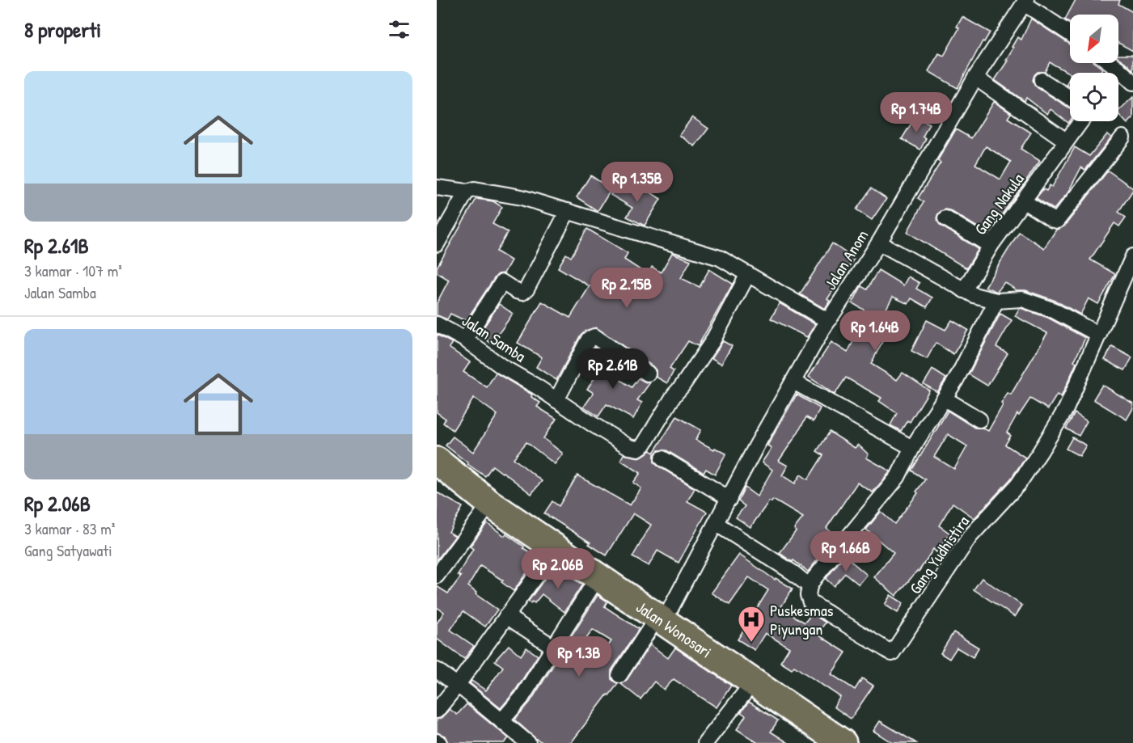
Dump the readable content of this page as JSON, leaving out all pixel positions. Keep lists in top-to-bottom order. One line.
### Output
{"streets":{"highway":["Jalan Wonosari"],"street":["Gang Nakula","Jalan Anom","Jalan Samba","Gang Yudhistira"]},"crossings":[["Jalan Anom","Jalan Wonosari"]],"places":{"hospital":["Puskesmas Piyungan"]},"north":"bottom left","page":{"heading":"8 properti","list":[{"name":"Rp 2.61B","note":"3 kamar · 107 m² · Jalan Samba"},{"name":"Rp 2.06B","note":"3 kamar · 83 m² · Gang Satyawati"}],"price":["Rp 1.74B","Rp 1.35B","Rp 2.15B","Rp 1.64B","Rp 2.61B","Rp 1.66B","Rp 2.06B","Rp 1.3B"]}}
